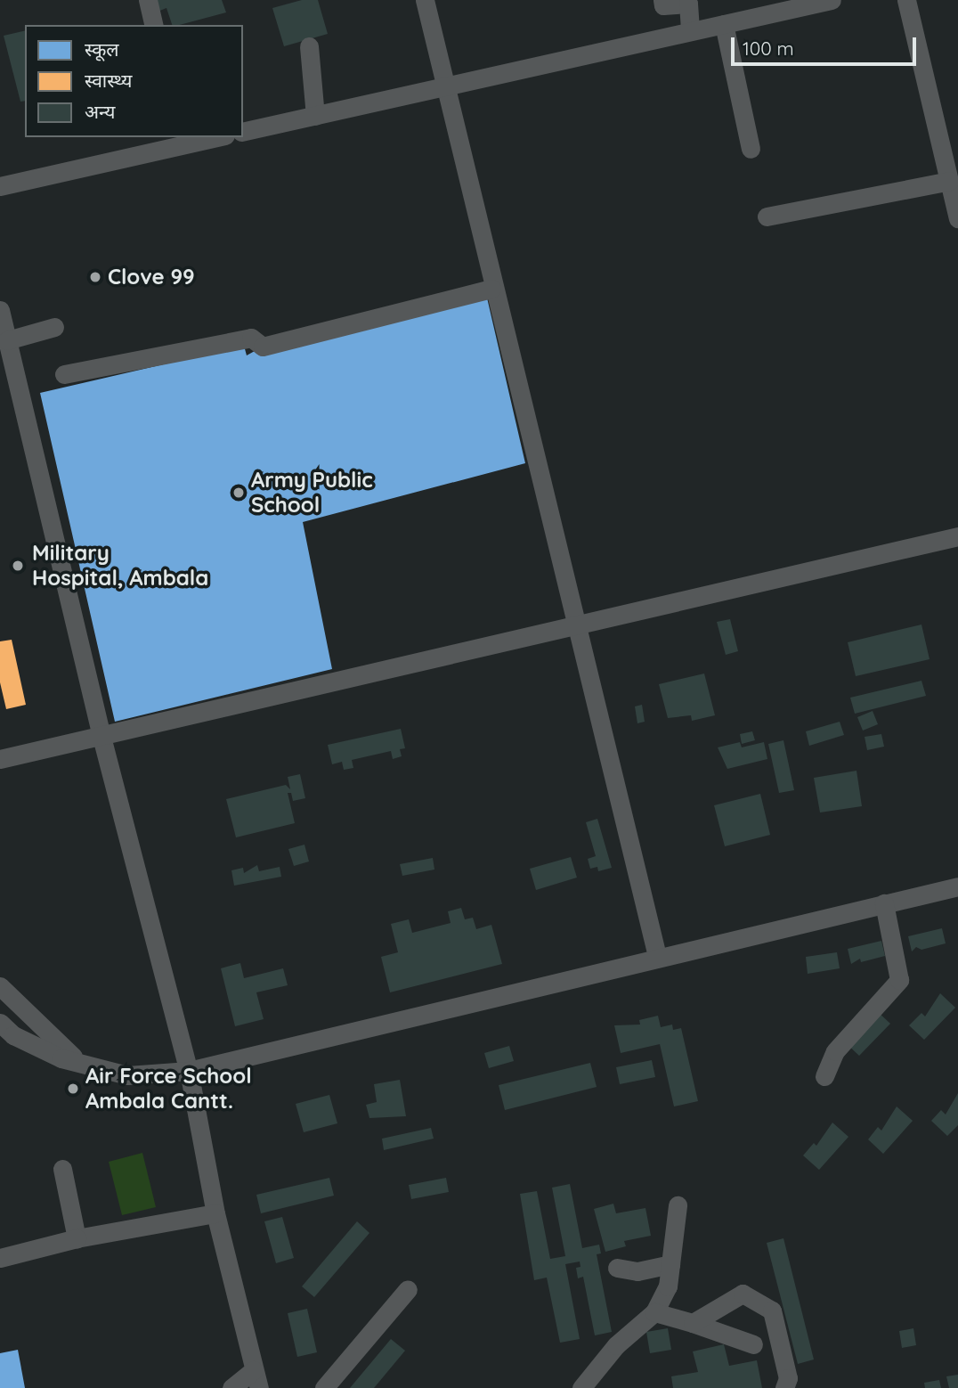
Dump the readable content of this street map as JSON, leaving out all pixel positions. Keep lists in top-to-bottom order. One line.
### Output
{"places":["Clove 99","Army Public School","Military Hospital, Ambala","Air Force School Ambala Cantt."],"legend":["स्कूल","स्वास्थ्य","अन्य"],"scale_bar":"100 m"}
